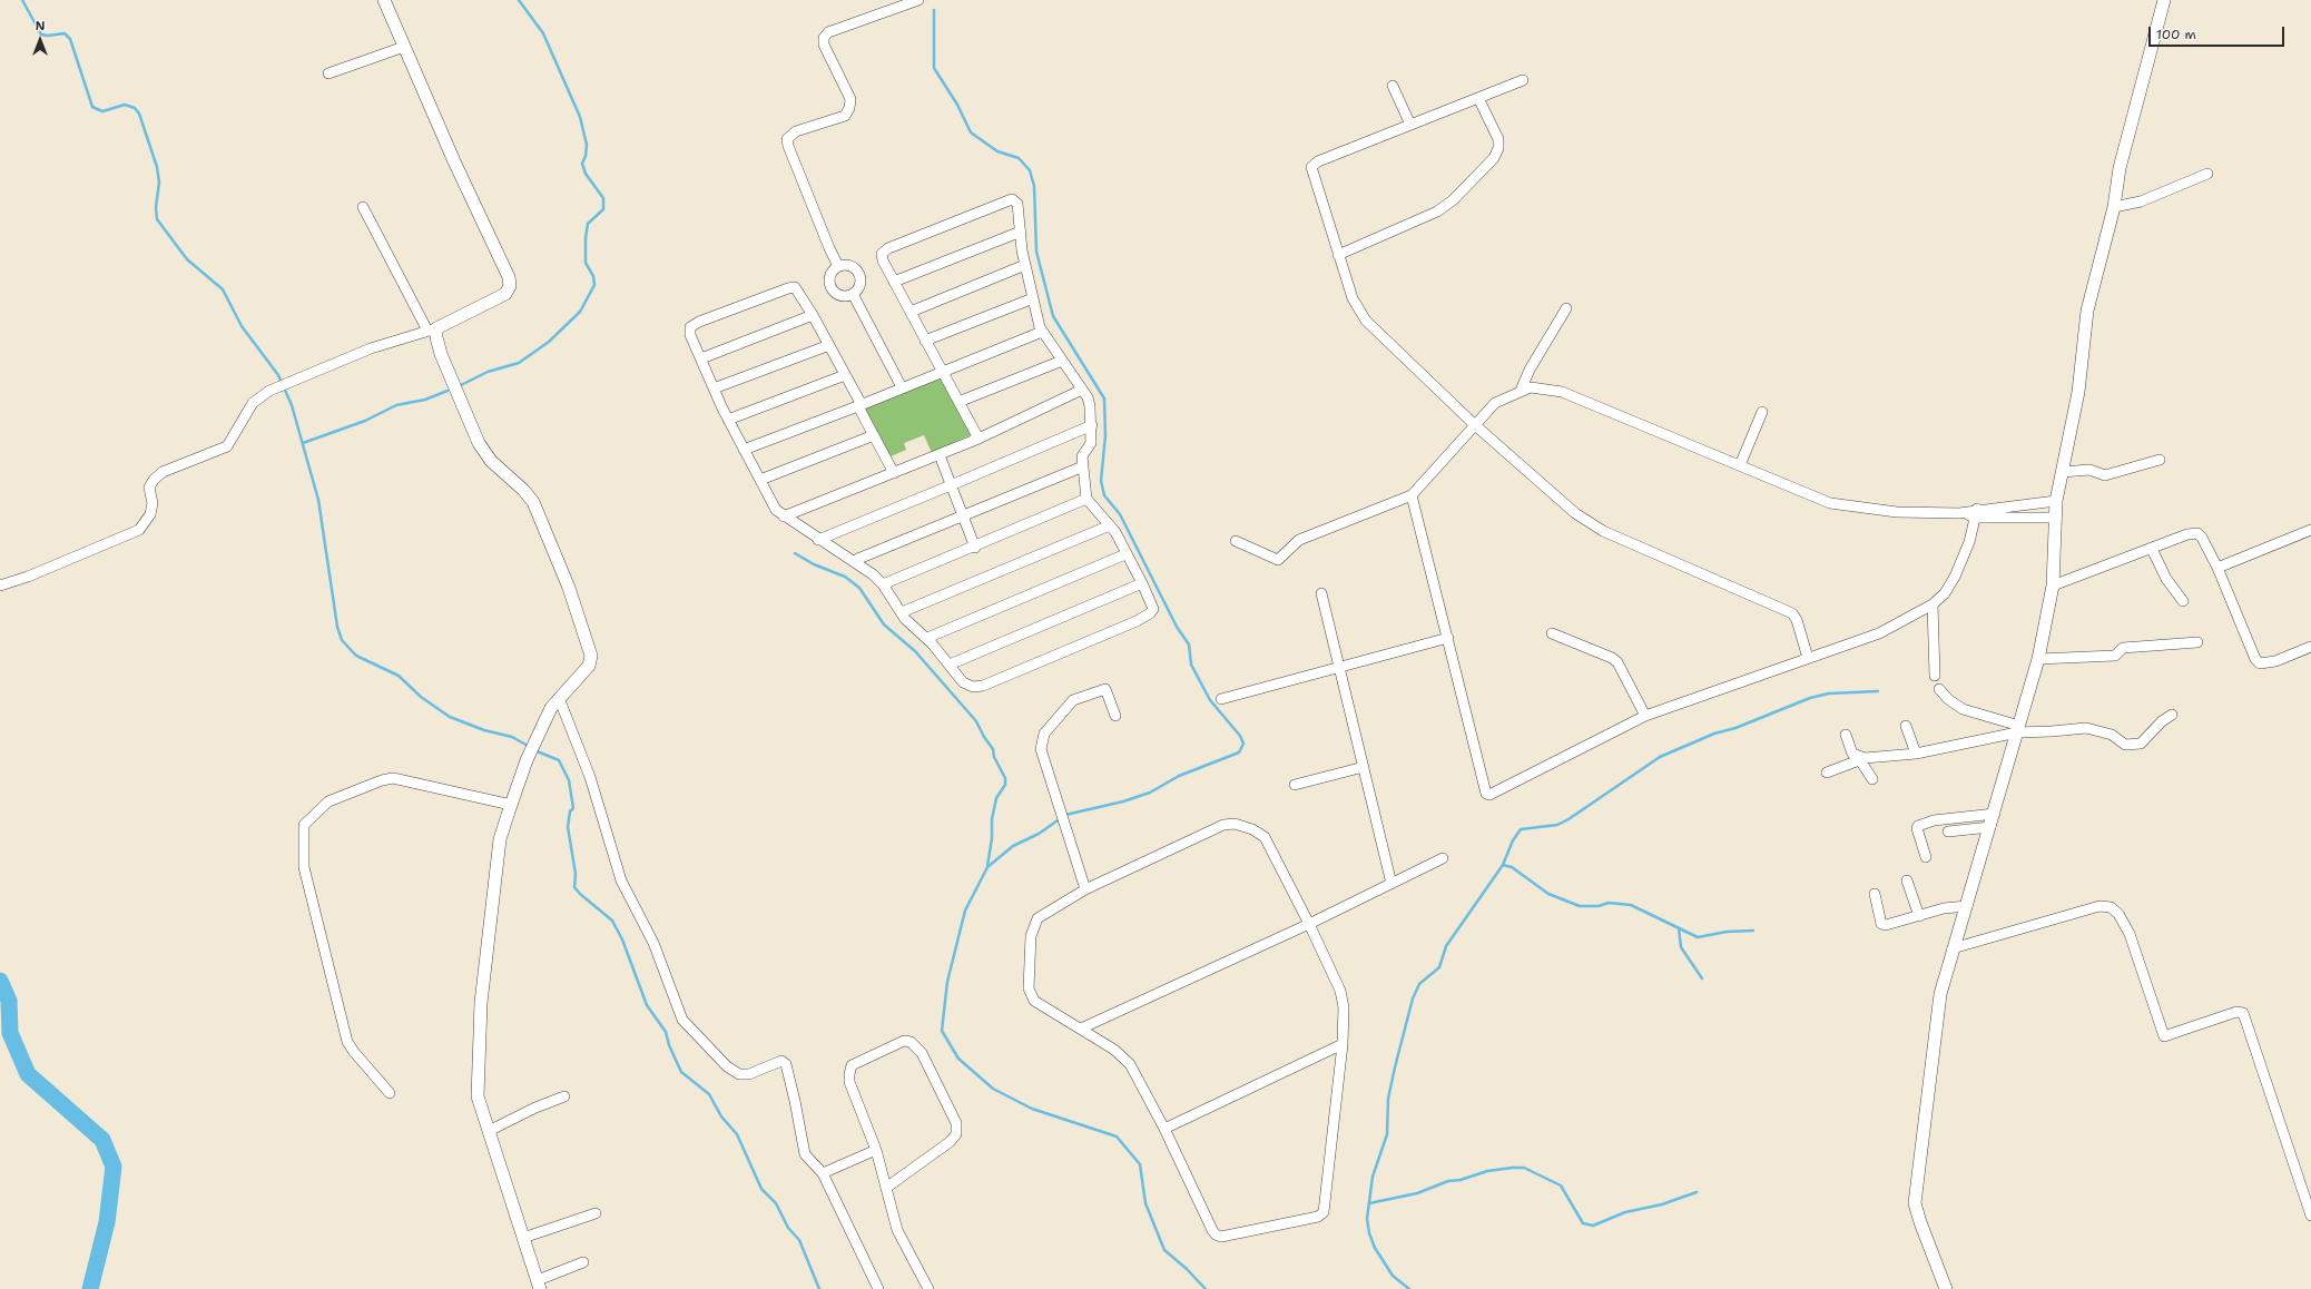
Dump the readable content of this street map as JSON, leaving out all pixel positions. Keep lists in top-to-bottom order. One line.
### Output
{"scale_bar":"100 m","north":"top"}
